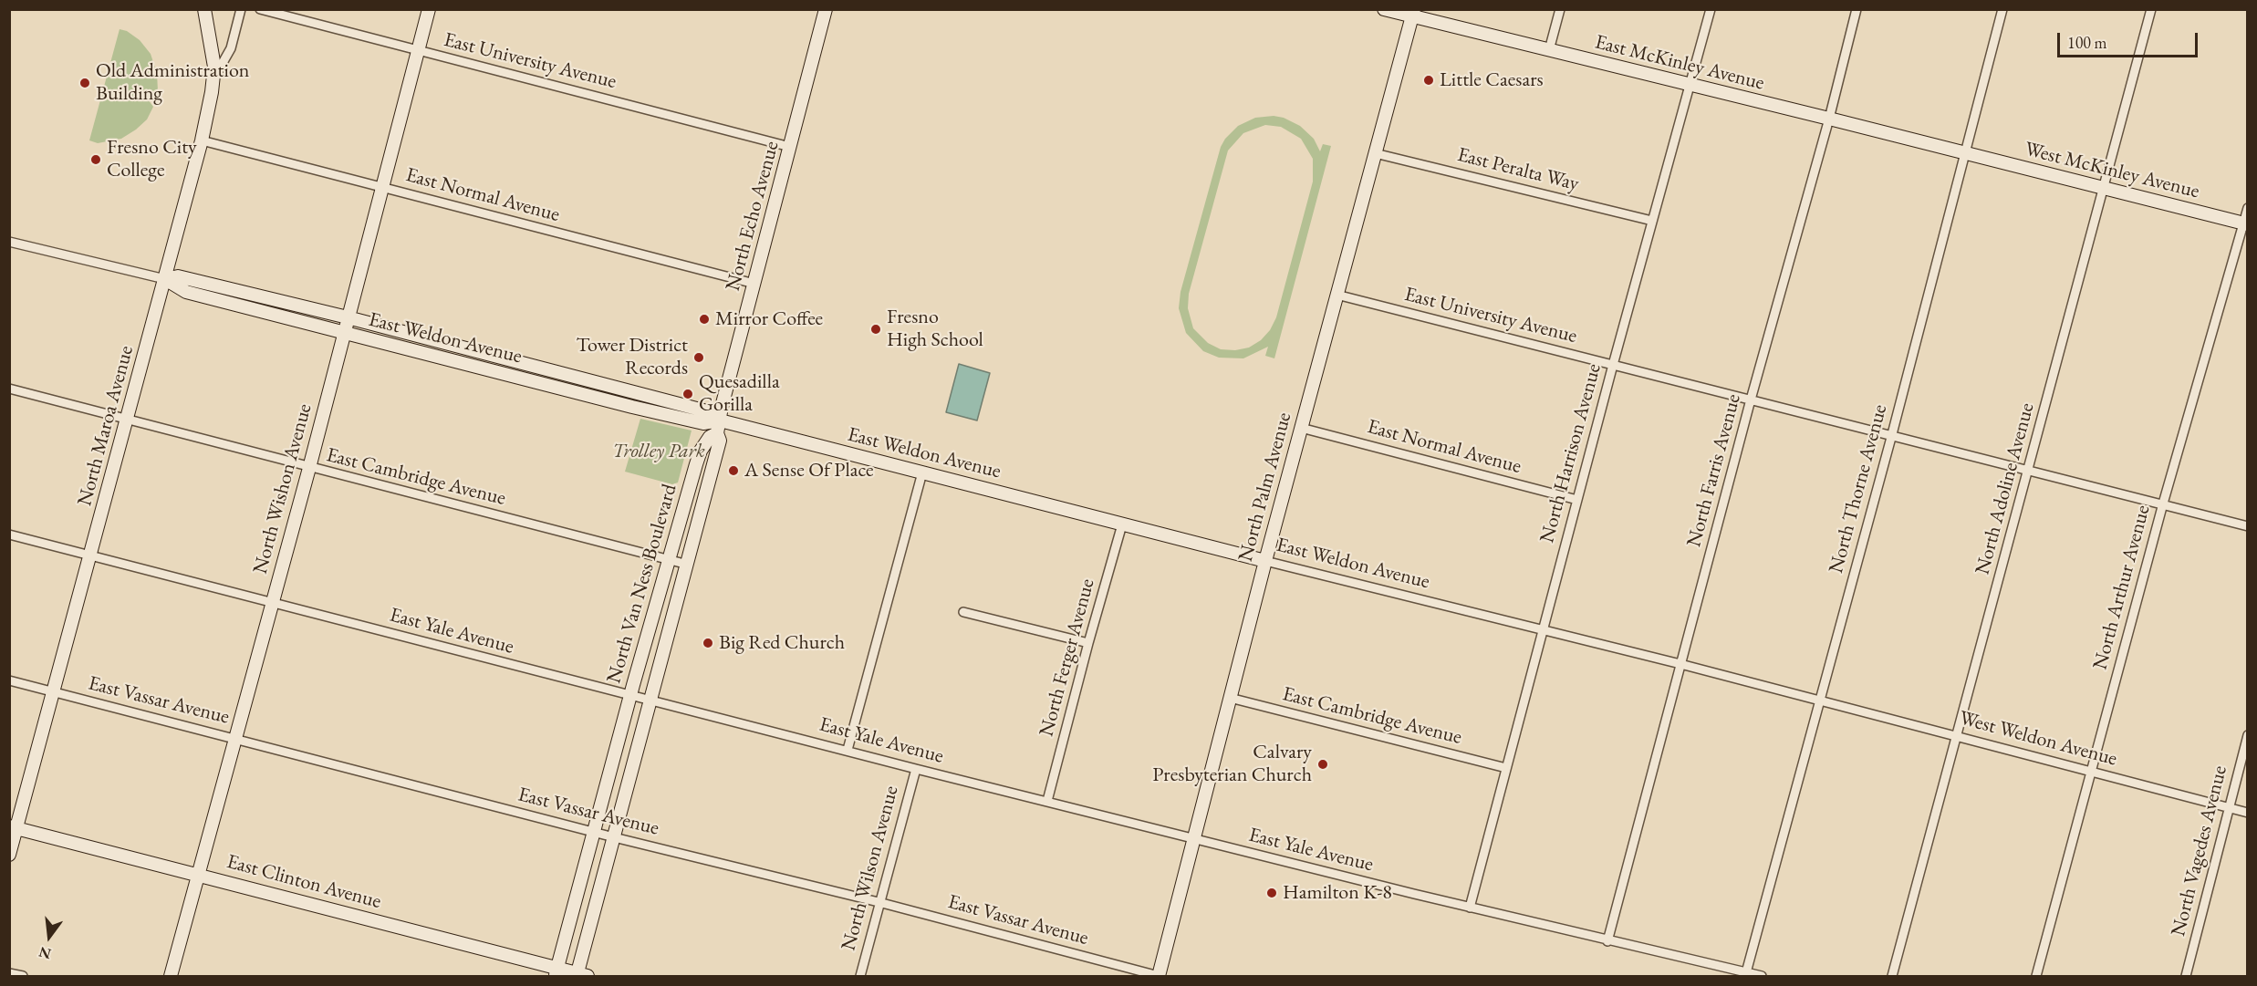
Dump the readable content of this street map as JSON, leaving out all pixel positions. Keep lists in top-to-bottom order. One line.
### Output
{"streets":{"main road":["East McKinley Avenue","West McKinley Avenue","North Echo Avenue","East Weldon Avenue","North Maroa Avenue","North Palm Avenue","North Wishon Avenue","North Van Ness Boulevard","East Clinton Avenue"],"street":["East University Avenue","East Peralta Way","East Normal Avenue","North Harrison Avenue","North Farris Avenue","East Cambridge Avenue","North Thorne Avenue","North Adoline Avenue","North Arthur Avenue","East Yale Avenue","North Ferger Avenue","East Vassar Avenue","West Weldon Avenue","North Vagedes Avenue","North Wilson Avenue"]},"crossings":[["East University Avenue","North Echo Avenue"],["East University Avenue","North Harrison Avenue"],["East University Avenue","North Farris Avenue"],["East University Avenue","North Palm Avenue"],["East University Avenue","North Wishon Avenue"],["East University Avenue","North Thorne Avenue"],["East University Avenue","North Adoline Avenue"],["East University Avenue","North Arthur Avenue"],["East McKinley Avenue","West McKinley Avenue"],["East McKinley Avenue","North Harrison Avenue"],["East McKinley Avenue","North Farris Avenue"],["East McKinley Avenue","North Palm Avenue"],["East McKinley Avenue","North Thorne Avenue"],["East Peralta Way","North Harrison Avenue"],["East Peralta Way","North Palm Avenue"],["West McKinley Avenue","North Thorne Avenue"],["West McKinley Avenue","North Adoline Avenue"],["West McKinley Avenue","North Arthur Avenue"],["East Normal Avenue","North Echo Avenue"],["East Normal Avenue","North Maroa Avenue"],["East Normal Avenue","North Harrison Avenue"],["East Normal Avenue","North Palm Avenue"],["East Normal Avenue","North Wishon Avenue"],["North Echo Avenue","East Weldon Avenue"],["North Echo Avenue","North Van Ness Boulevard"],["East Weldon Avenue","North Maroa Avenue"],["East Weldon Avenue","North Harrison Avenue"],["East Weldon Avenue","North Farris Avenue"],["East Weldon Avenue","North Palm Avenue"],["East Weldon Avenue","North Wishon Avenue"],["East Weldon Avenue","North Thorne Avenue"],["East Weldon Avenue","North Ferger Avenue"],["East Weldon Avenue","West Weldon Avenue"],["North Maroa Avenue","East Cambridge Avenue"],["North Maroa Avenue","East Yale Avenue"],["North Maroa Avenue","East Vassar Avenue"],["North Maroa Avenue","East Clinton Avenue"],["North Harrison Avenue","East Cambridge Avenue"],["North Harrison Avenue","East Yale Avenue"],["North Farris Avenue","East Yale Avenue"],["East Cambridge Avenue","North Palm Avenue"],["East Cambridge Avenue","North Wishon Avenue"],["East Cambridge Avenue","North Van Ness Boulevard"],["North Palm Avenue","East Yale Avenue"],["North Palm Avenue","East Vassar Avenue"],["North Wishon Avenue","East Yale Avenue"],["North Wishon Avenue","East Vassar Avenue"],["North Wishon Avenue","East Clinton Avenue"],["North Thorne Avenue","East Yale Avenue"],["North Thorne Avenue","West Weldon Avenue"],["North Adoline Avenue","West Weldon Avenue"],["North Van Ness Boulevard","East Yale Avenue"],["North Van Ness Boulevard","East Vassar Avenue"],["North Van Ness Boulevard","East Clinton Avenue"],["North Arthur Avenue","West Weldon Avenue"],["East Yale Avenue","North Ferger Avenue"],["East Yale Avenue","North Wilson Avenue"],["East Vassar Avenue","North Wilson Avenue"],["West Weldon Avenue","North Vagedes Avenue"]],"parks":["Trolley Park"],"places":["Little Caesars","Old Administration Building","Fresno City College","Mirror Coffee","Fresno High School","Tower District Records","Quesadilla Gorilla","A Sense Of Place","Big Red Church","Calvary Presbyterian Church","Hamilton K-8"],"scale_bar":"100 m","north":"bottom"}
